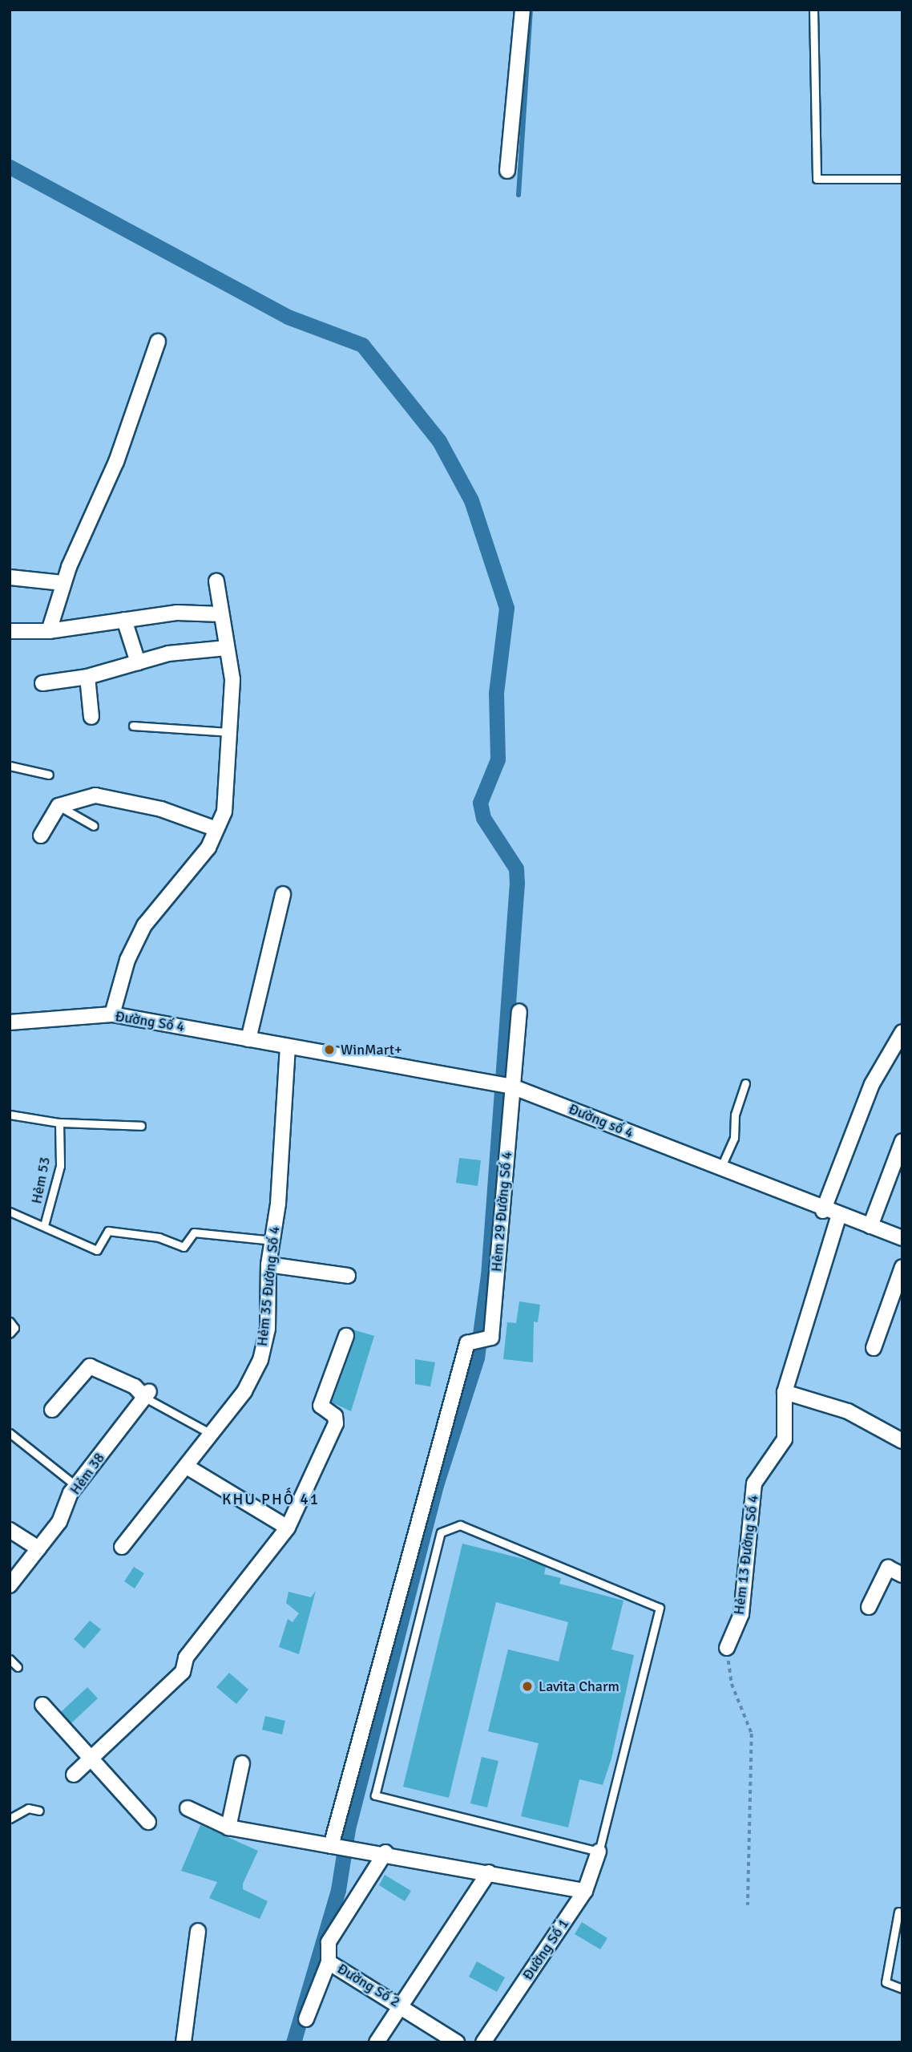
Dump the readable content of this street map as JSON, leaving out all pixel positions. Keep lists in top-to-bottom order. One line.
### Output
{"streets":{"street":["Đường Số 4","Đường số 4","Hẻm 29 Đường Số 4","Hẻm 35 Đường Số 4","Hẻm 38","Hẻm 13 Đường Số 4","Đường Số 1","Đường Số 2"],"lane":["Hẻm 53"]},"crossings":[["Đường Số 4","Đường số 4"],["Đường Số 4","Hẻm 35 Đường Số 4"],["Đường số 4","Hẻm 29 Đường Số 4"],["Đường số 4","Hẻm 35 Đường Số 4"],["Đường số 4","Hẻm 13 Đường Số 4"]],"districts":["KHU PHỐ 41"],"places":["WinMart+","Lavita Charm"]}
